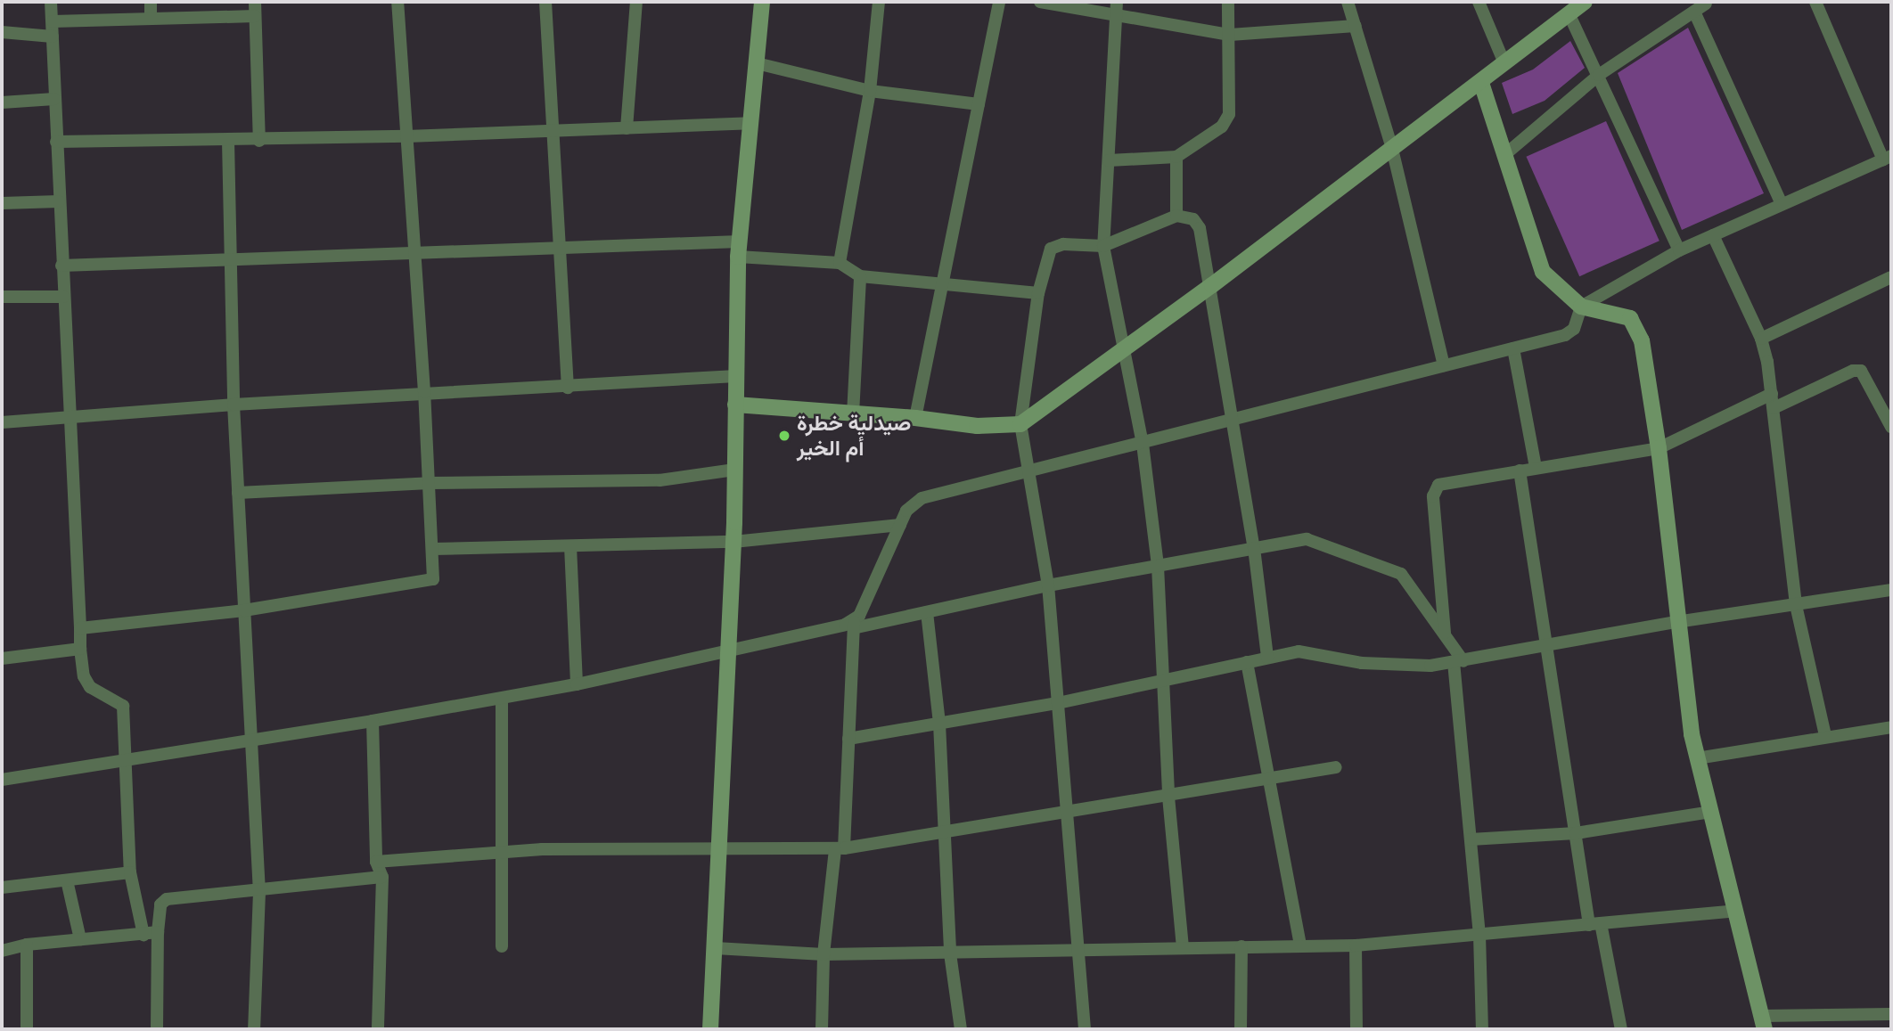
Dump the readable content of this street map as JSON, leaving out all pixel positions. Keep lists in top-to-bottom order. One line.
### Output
{"places":["صيدلية خطرة أم الخير"]}
